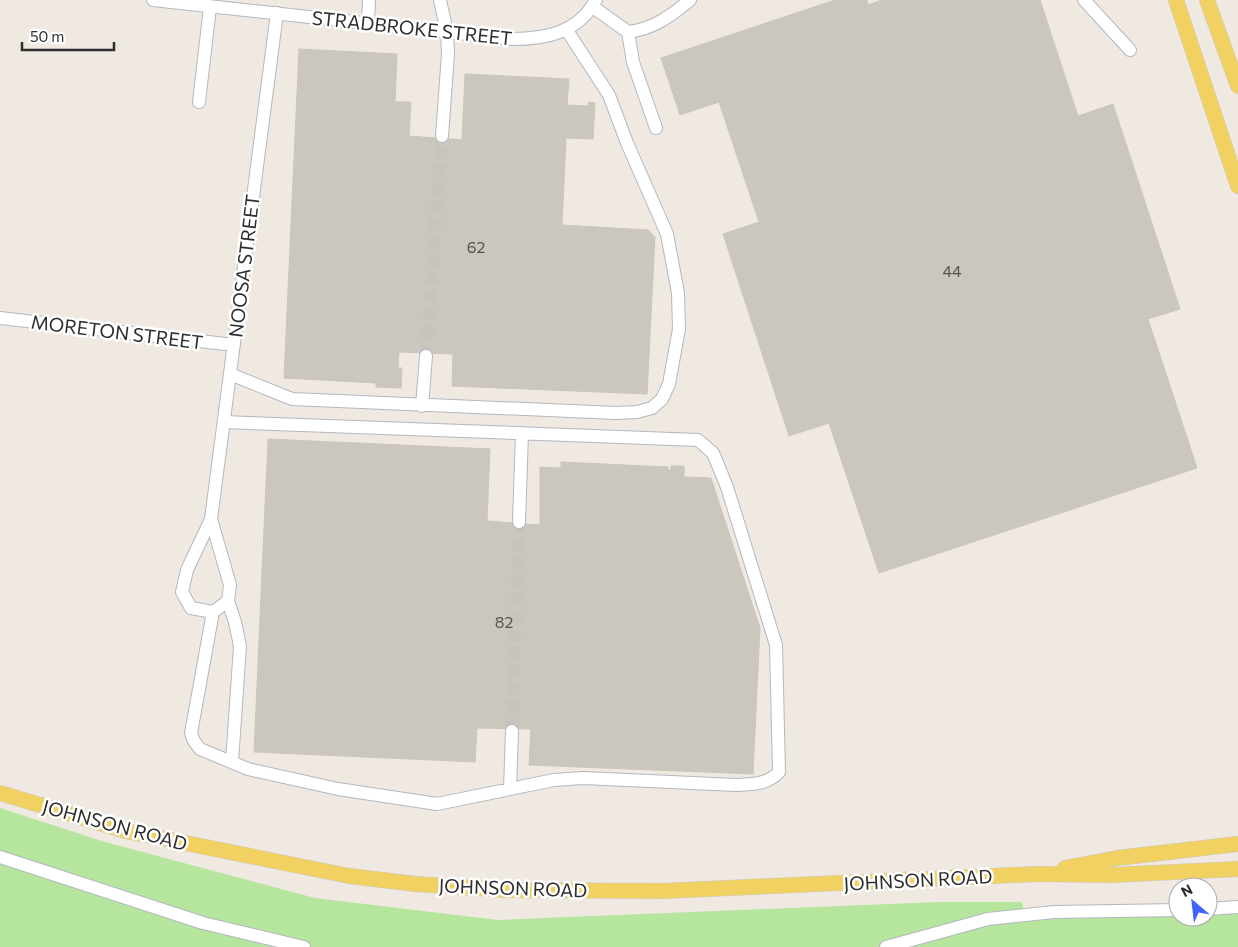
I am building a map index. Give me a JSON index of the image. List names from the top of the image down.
{
  "streets": {
    "main road": ["JOHNSON ROAD"],
    "street": ["STRADBROKE STREET", "NOOSA STREET", "MORETON STREET"]
  },
  "crossings": [
    ["STRADBROKE STREET", "NOOSA STREET"],
    ["NOOSA STREET", "MORETON STREET"]
  ],
  "house_numbers": ["62", "44", "82"],
  "scale_bar": "50 m",
  "north": "top left"
}
